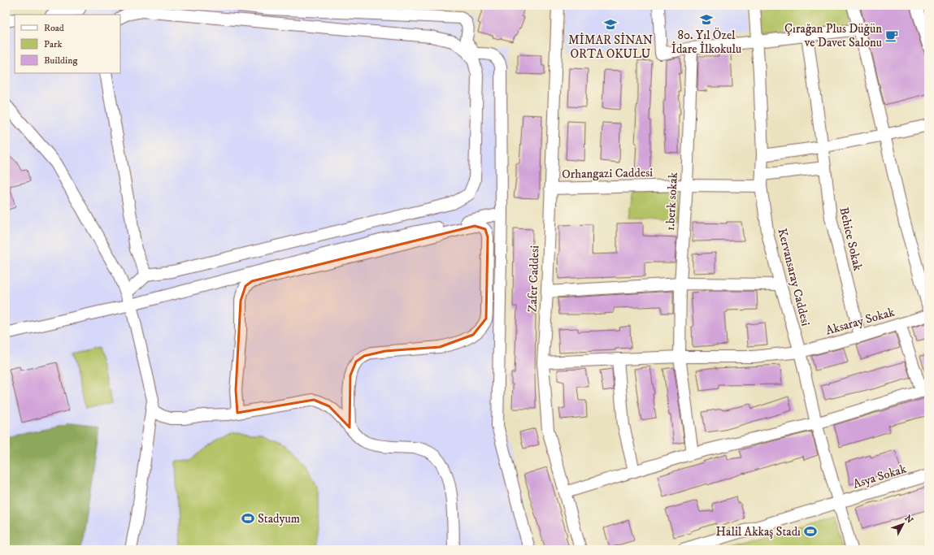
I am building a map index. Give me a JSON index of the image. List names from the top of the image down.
{
  "streets": {
    "street": [
      "Orhangazi Caddesi",
      "1.berk sokak",
      "Behice Sokak",
      "Kervansaray Caddesi",
      "Zafer Caddesi",
      "Aksaray Sokak",
      "Asya Sokak"
    ]
  },
  "crossings": [
    ["Orhangazi Caddesi", "1.berk sokak"],
    ["Orhangazi Caddesi", "Kervansaray Caddesi"],
    ["Orhangazi Caddesi", "Zafer Caddesi"],
    ["1.berk sokak", "Aksaray Sokak"],
    ["Behice Sokak", "Aksaray Sokak"],
    ["Kervansaray Caddesi", "Aksaray Sokak"],
    ["Kervansaray Caddesi", "Asya Sokak"],
    ["Zafer Caddesi", "Aksaray Sokak"]
  ],
  "places": {
    "school or university": ["80. Yıl Özel İdare İlkokulu", "MİMAR SİNAN ORTA OKULU"],
    "cafe": ["Çırağan Plus Düğün ve Davet Salonu"],
    "sports": ["Stadyum", "Halil Akkaş Stadı"]
  },
  "legend": ["Road", "Park", "Building"],
  "north": "top right"
}
